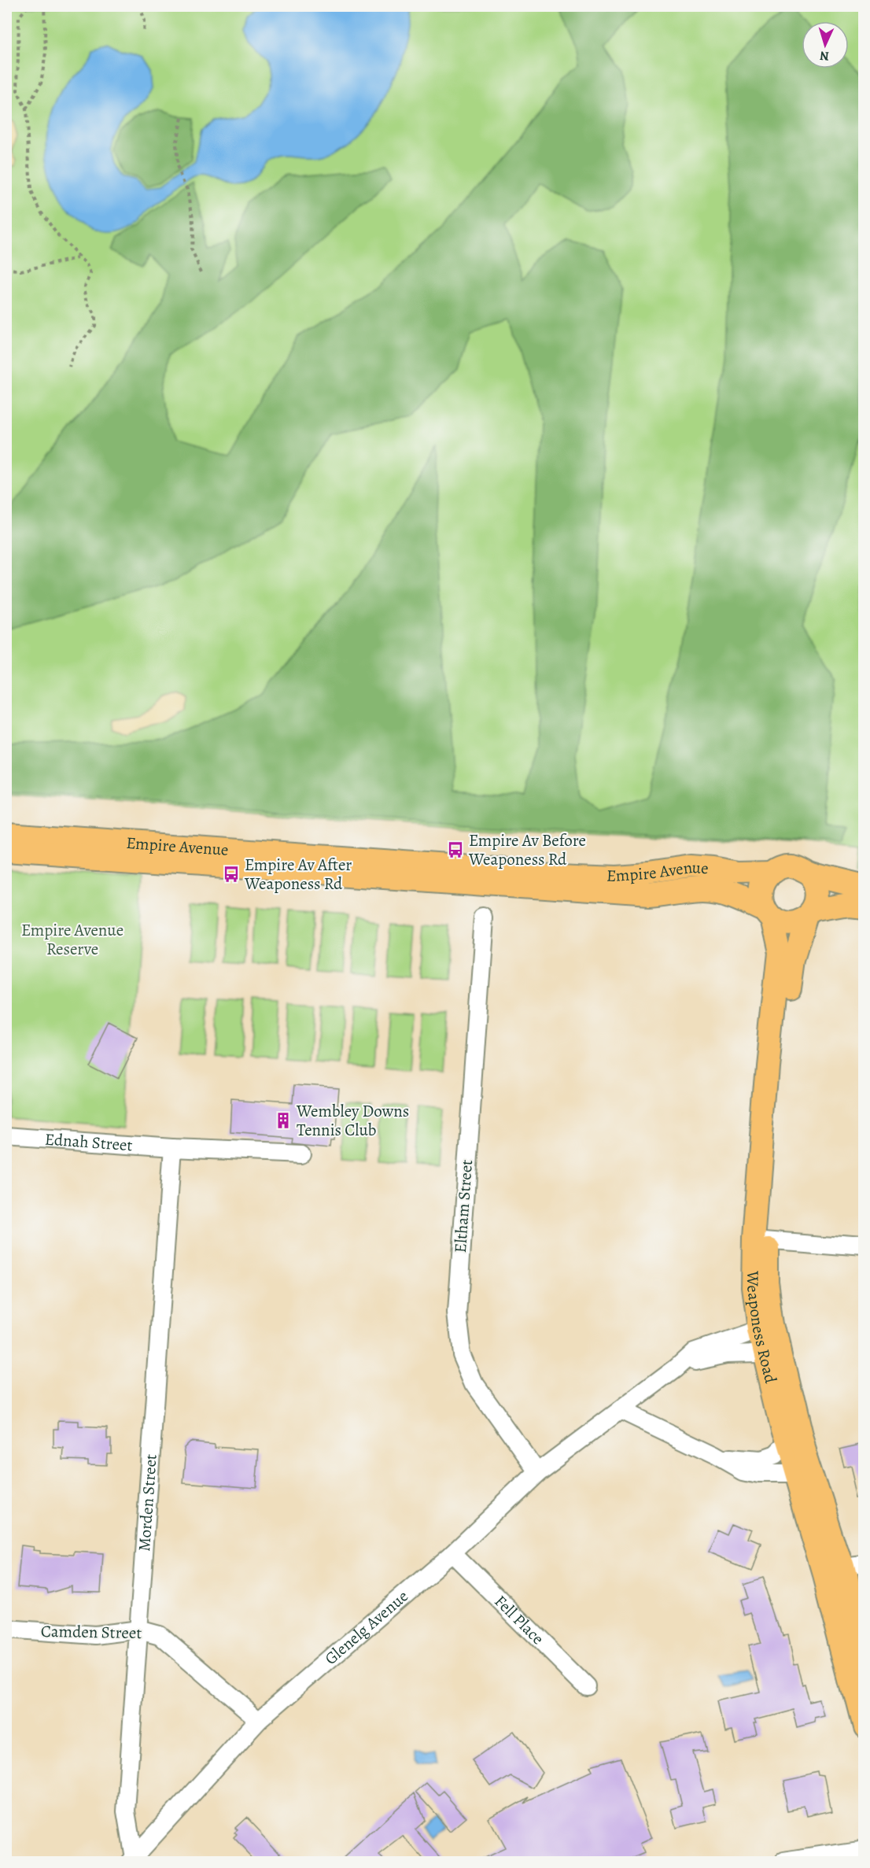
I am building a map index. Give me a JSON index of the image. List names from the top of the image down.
{
  "streets": {
    "main road": ["Empire Avenue", "Weaponess Road"],
    "street": [
      "Ednah Street",
      "Eltham Street",
      "Morden Street",
      "Fell Place",
      "Glenelg Avenue",
      "Camden Street"
    ]
  },
  "crossings": [
    ["Empire Avenue", "Weaponess Road"],
    ["Ednah Street", "Morden Street"],
    ["Eltham Street", "Glenelg Avenue"],
    ["Weaponess Road", "Glenelg Avenue"],
    ["Morden Street", "Glenelg Avenue"],
    ["Morden Street", "Camden Street"],
    ["Fell Place", "Glenelg Avenue"],
    ["Glenelg Avenue", "Camden Street"]
  ],
  "parks": ["Empire Avenue Reserve"],
  "places": {
    "bus stop": ["Empire Av Before Weaponess Rd", "Empire Av After Weaponess Rd"],
    "building": ["Wembley Downs Tennis Club"]
  },
  "north": "bottom"
}
